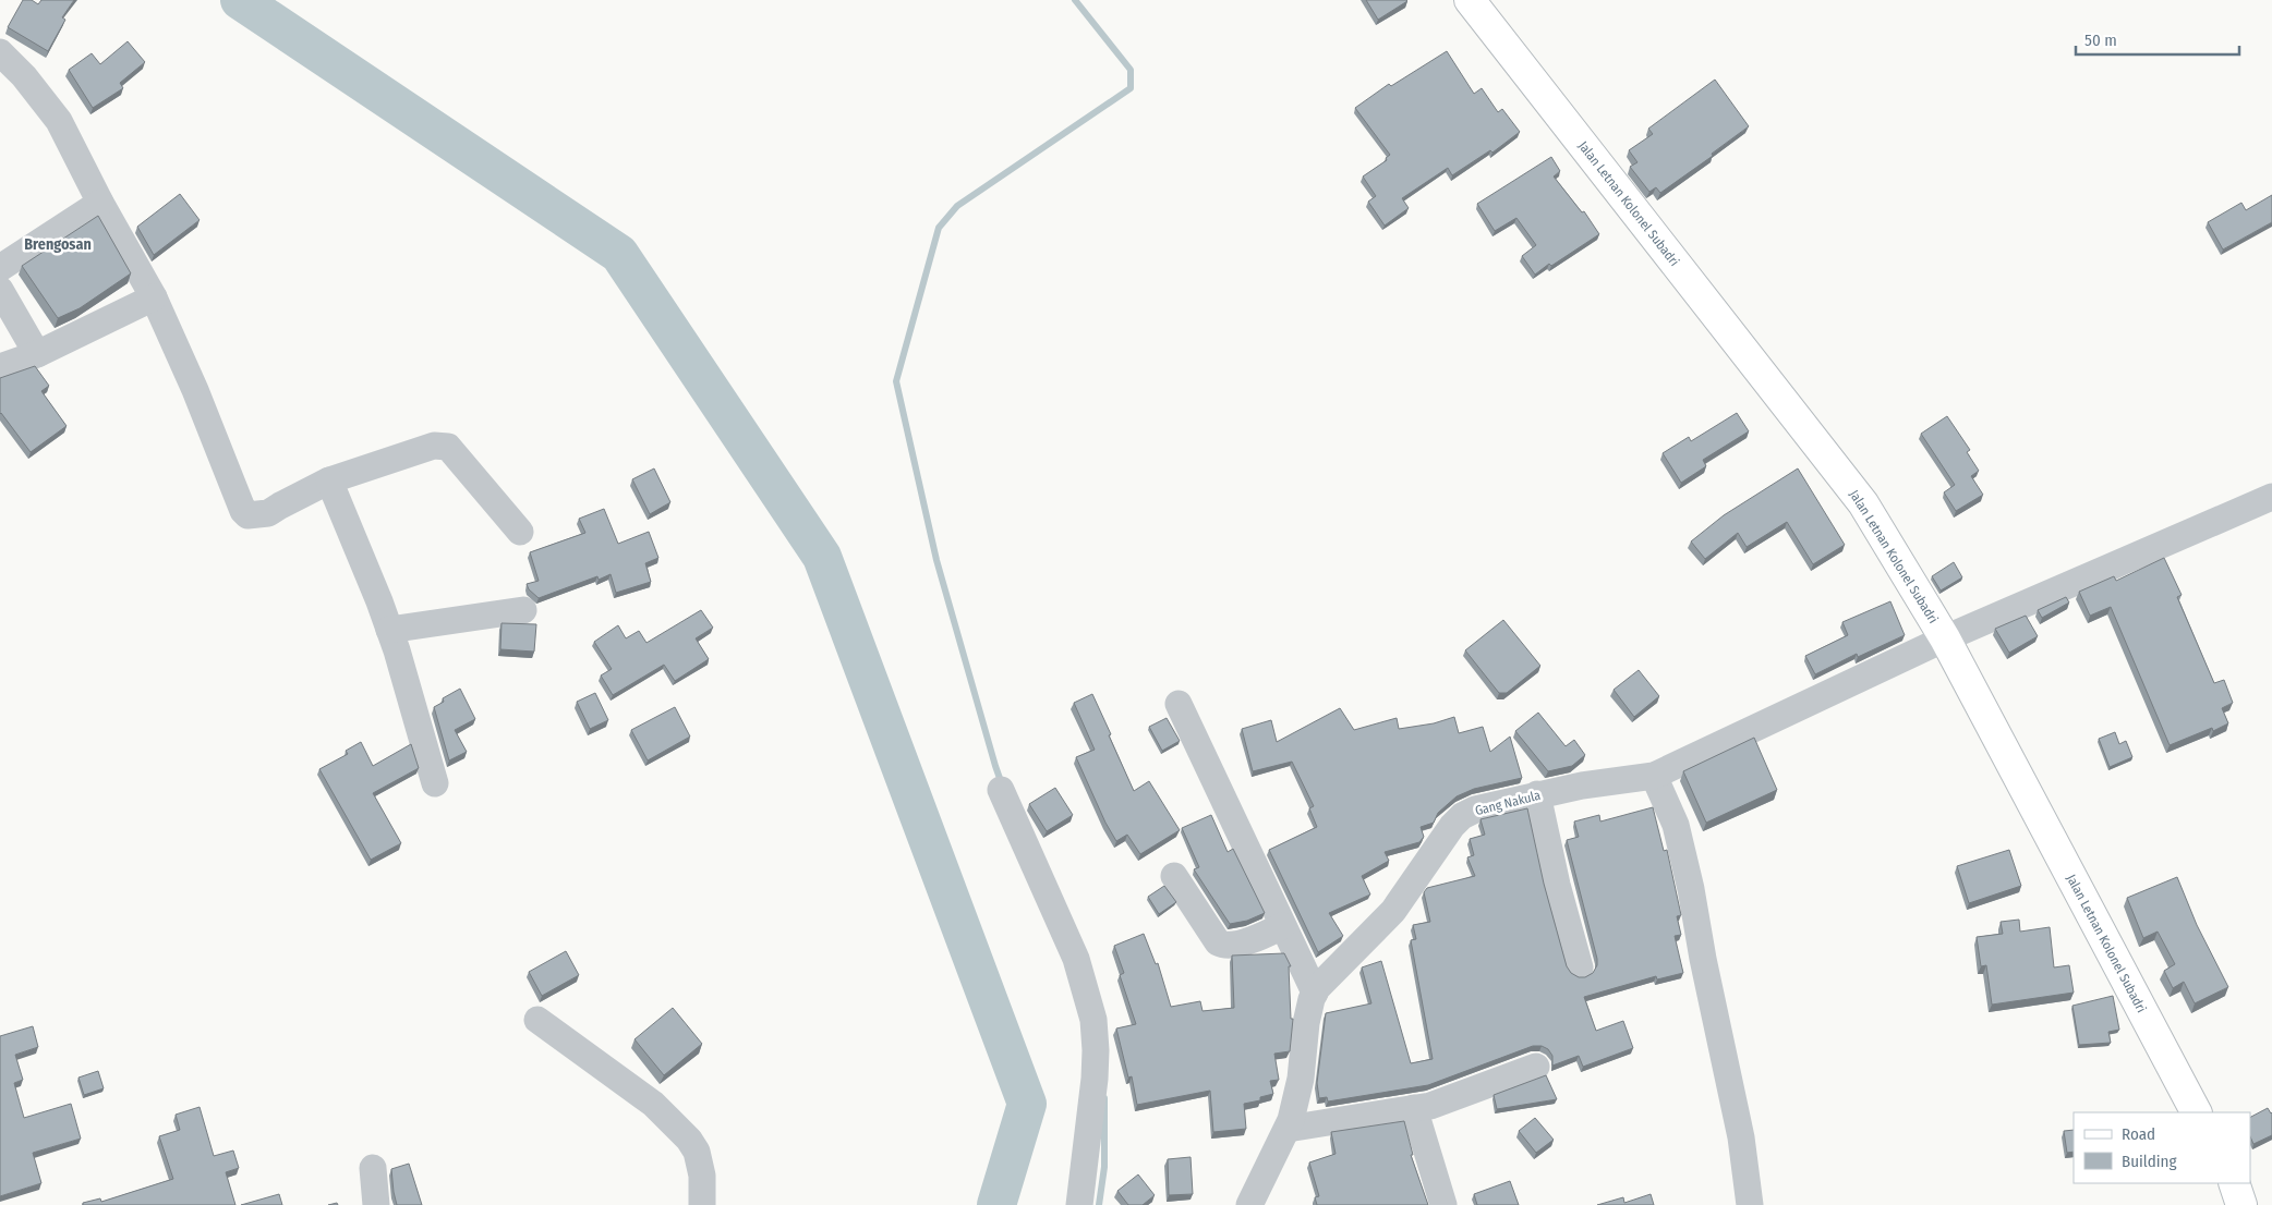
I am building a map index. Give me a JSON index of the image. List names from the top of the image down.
{
  "streets": {
    "main road": ["Jalan Letnan Kolonel Subadri"],
    "street": ["Gang Nakula"]
  },
  "crossings": [
    ["Jalan Letnan Kolonel Subadri", "Gang Nakula"]
  ],
  "districts": ["Brengosan"],
  "legend": ["Road", "Building"],
  "scale_bar": "50 m"
}
